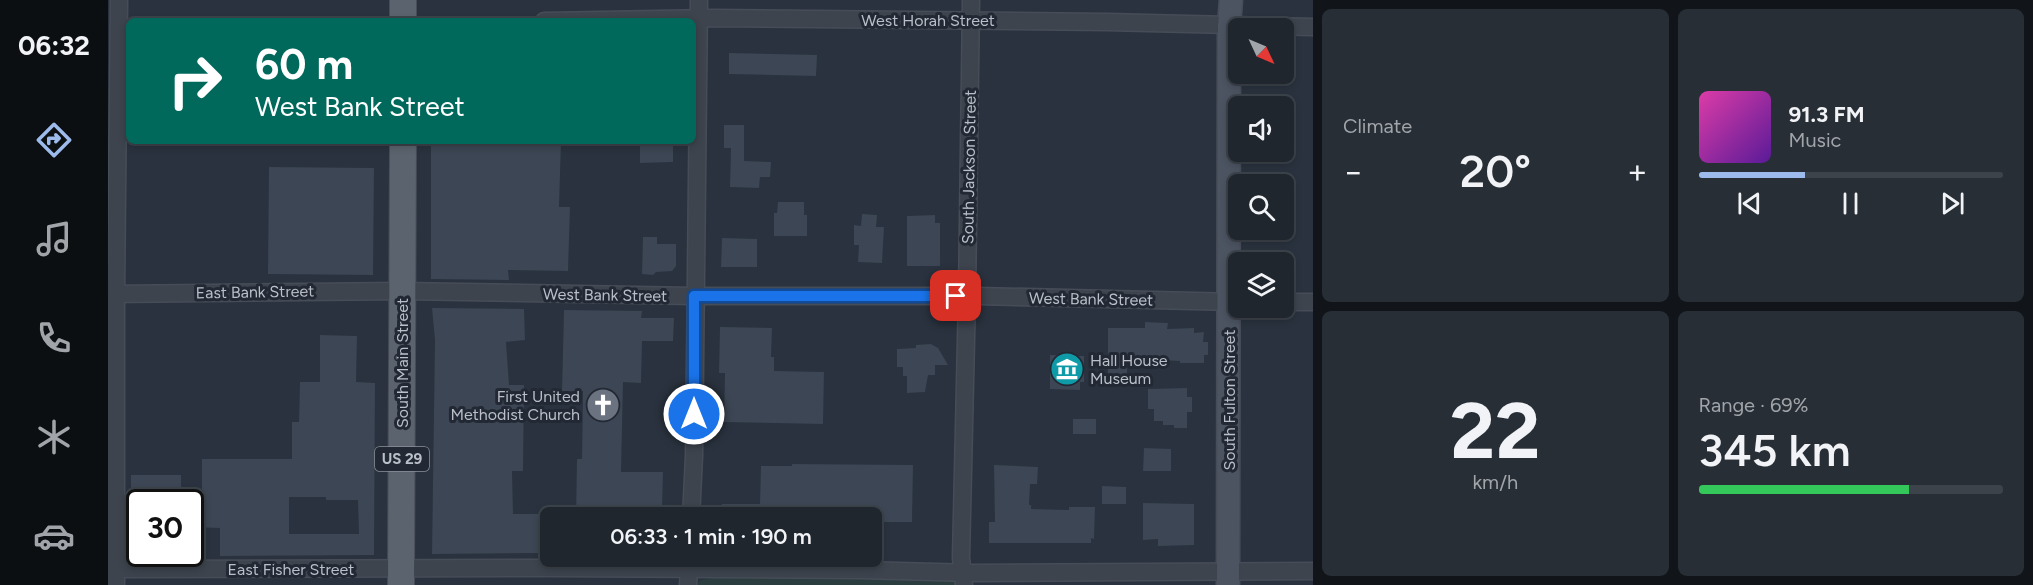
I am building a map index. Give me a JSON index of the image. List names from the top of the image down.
{
  "streets": {
    "main road": ["South Main Street", "US 29"],
    "street": [
      "West Horah Street",
      "South Jackson Street",
      "East Bank Street",
      "West Bank Street",
      "South Fulton Street",
      "East Fisher Street"
    ]
  },
  "crossings": [
    ["West Horah Street", "South Jackson Street"],
    ["South Jackson Street", "West Bank Street"],
    ["South Jackson Street", "East Fisher Street"],
    ["East Bank Street", "West Bank Street"],
    ["East Bank Street", "South Main Street"],
    ["West Bank Street", "South Main Street"],
    ["South Main Street", "East Fisher Street"],
    ["South Fulton Street", "East Fisher Street"]
  ],
  "places": {
    "museum": ["Hall House Museum"],
    "church": ["First United Methodist Church"]
  },
  "north": "bottom right",
  "page": {
    "tabs": "06:32",
    "tile": [
      "Climate",
      ["22", "km/h"],
      ["Range · 69%", "345 km"]
    ],
    "turn": ["60 m", "West Bank Street"],
    "song": ["91.3 FM", "Music"],
    "heat": ["−", "20°", "+"],
    "limit": "30",
    "trip": "06:33 · 1 min · 190 m"
  }
}
